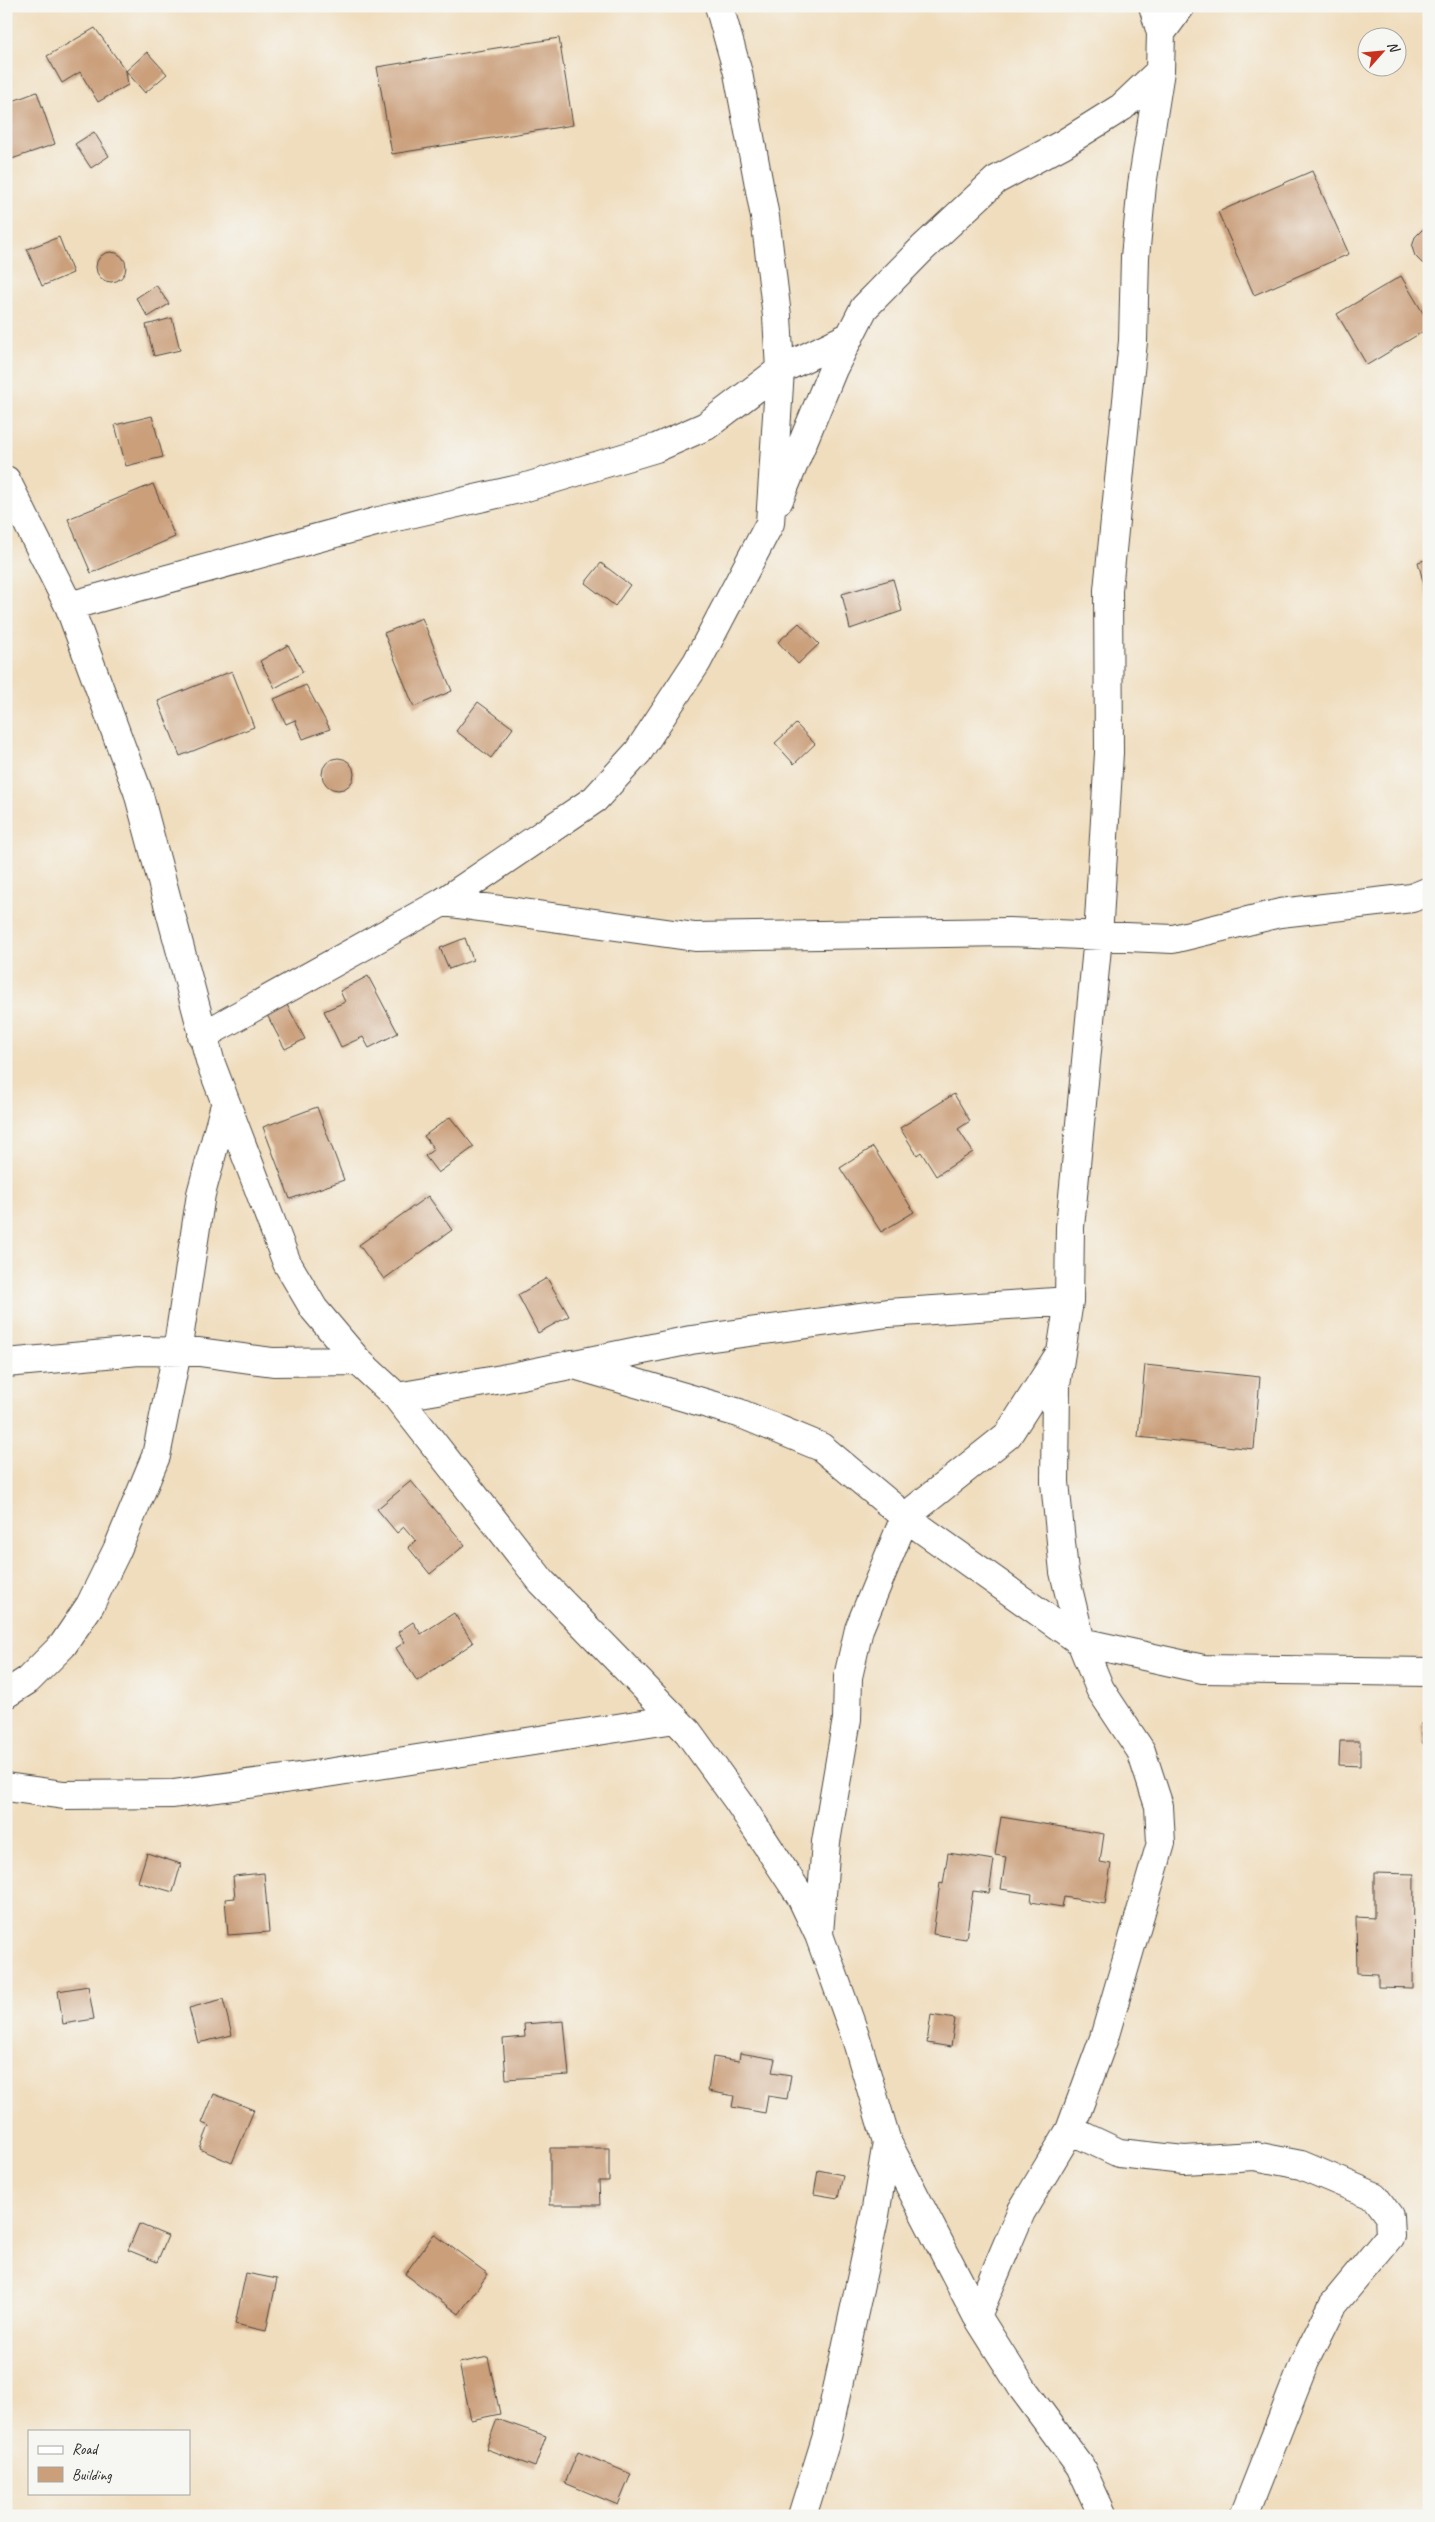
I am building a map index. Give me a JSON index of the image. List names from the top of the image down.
{
  "legend": ["Road", "Building"],
  "north": "top right"
}
